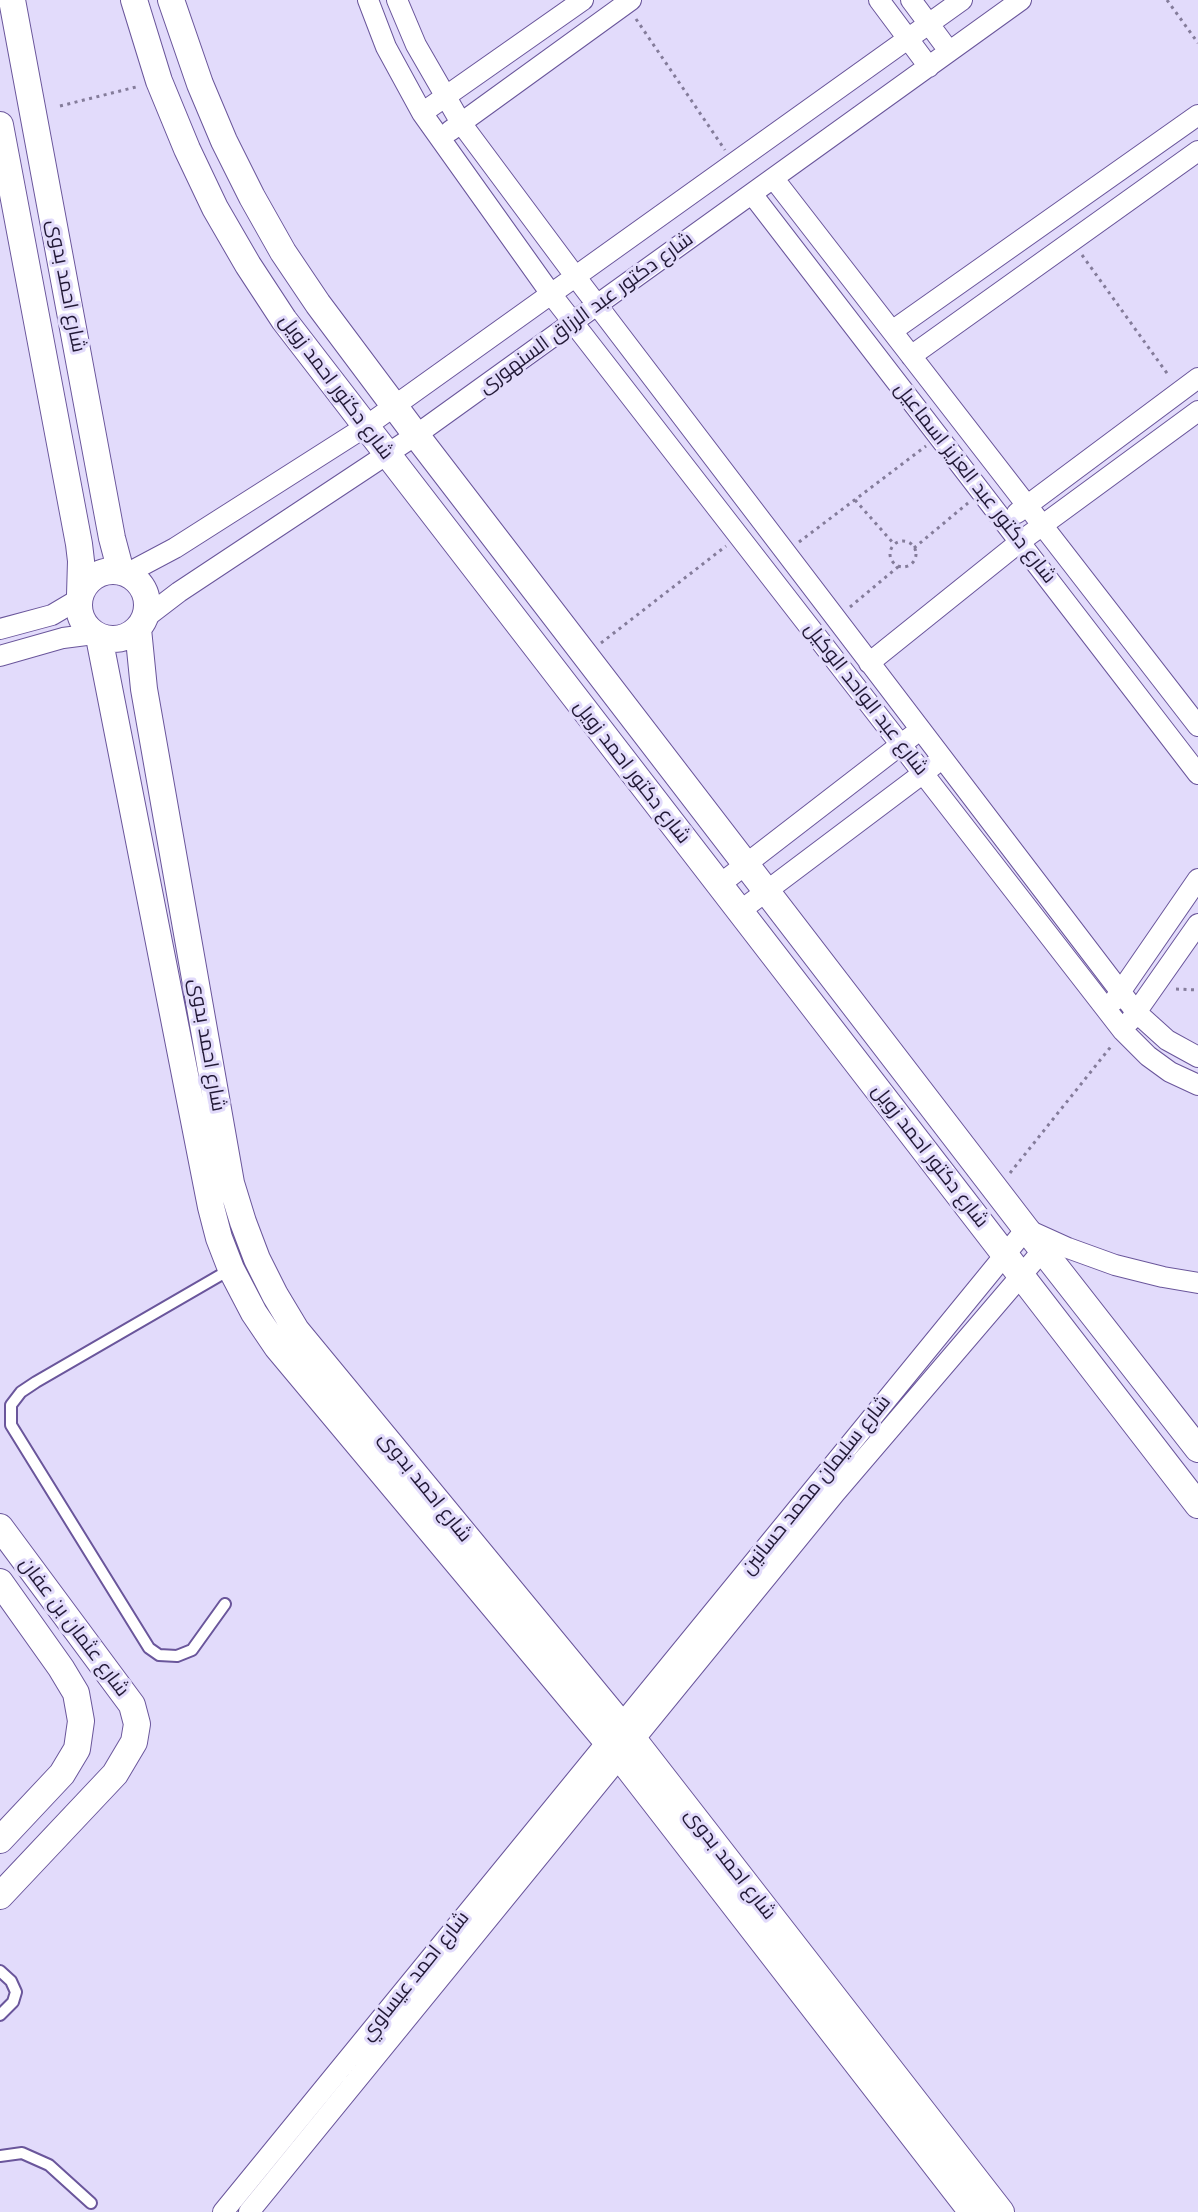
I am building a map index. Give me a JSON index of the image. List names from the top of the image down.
{
  "streets": {
    "street": [
      "شارع احمد بدوى",
      "شارع دكتور عبد الرزاق السنهورى",
      "شارع دكتور احمد زويل",
      "شارع دكتور عبد العزيز اسماعيل",
      "شارع عبد الواحد الوكيل",
      "شارع سليمان محمد حسانين",
      "شارع عثمان بن عفان",
      "شارع احمد عيساوي"
    ]
  },
  "crossings": [
    ["شارع احمد بدوى", "شارع دكتور عبد الرزاق السنهورى"],
    ["شارع احمد بدوى", "شارع سليمان محمد حسانين"],
    ["شارع احمد بدوى", "شارع احمد عيساوي"],
    ["شارع دكتور عبد الرزاق السنهورى", "شارع دكتور احمد زويل"],
    ["شارع دكتور عبد الرزاق السنهورى", "شارع دكتور عبد العزيز اسماعيل"],
    ["شارع دكتور عبد الرزاق السنهورى", "شارع عبد الواحد الوكيل"],
    ["شارع دكتور احمد زويل", "شارع سليمان محمد حسانين"],
    ["شارع سليمان محمد حسانين", "شارع احمد عيساوي"]
  ]
}
